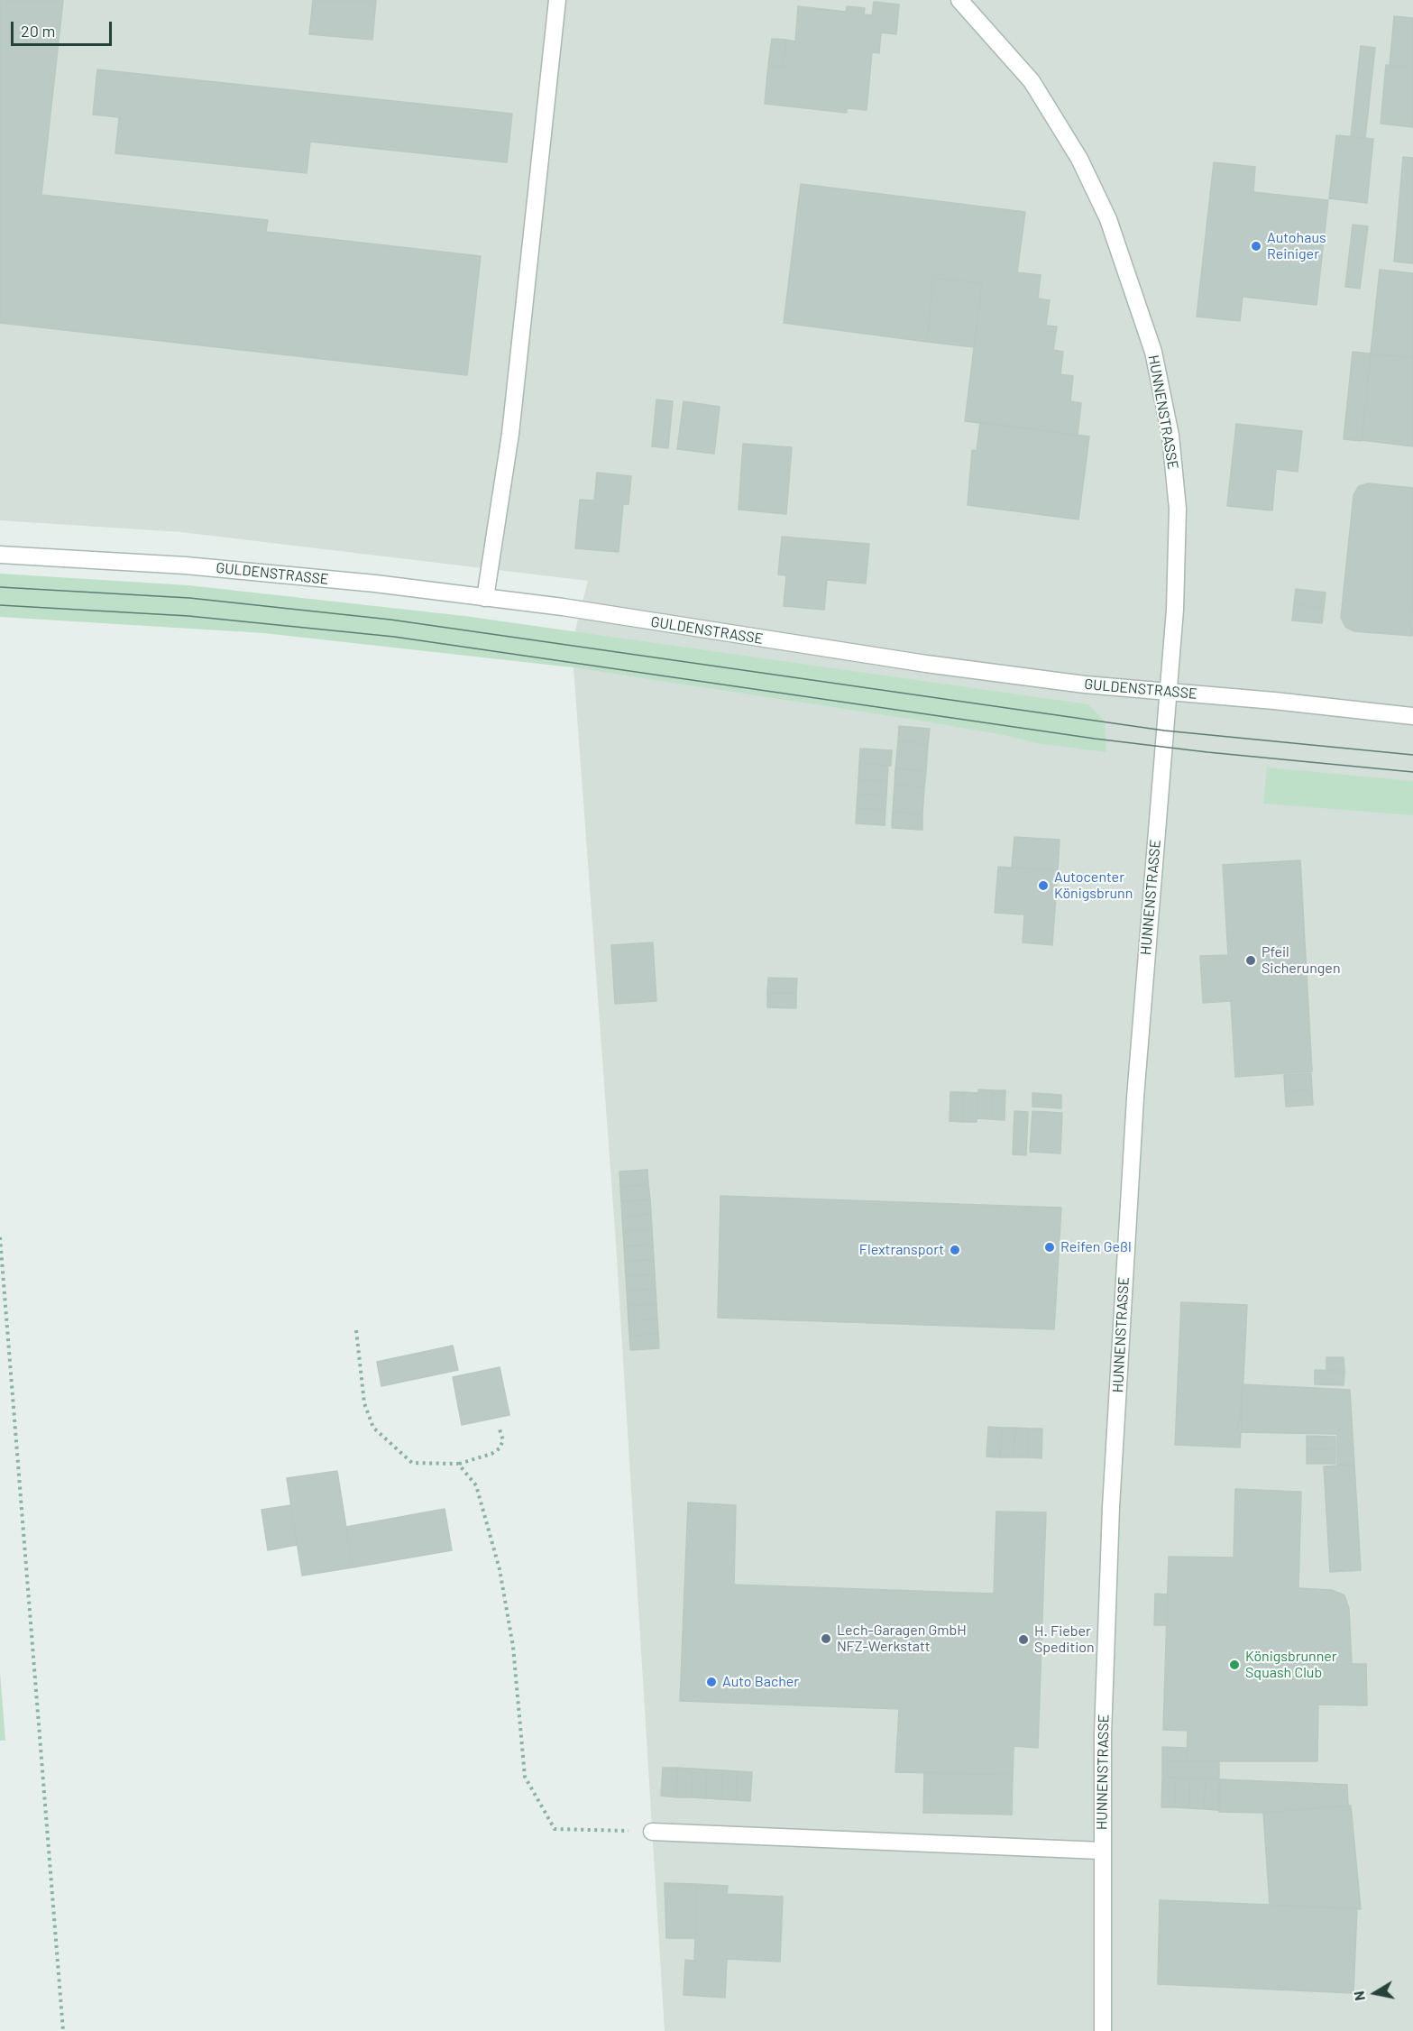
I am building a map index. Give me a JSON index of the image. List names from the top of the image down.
{
  "streets": {
    "street": ["HUNNENSTRASSE", "GULDENSTRASSE"]
  },
  "crossings": [
    ["HUNNENSTRASSE", "GULDENSTRASSE"]
  ],
  "places": [
    "Autohaus Reiniger",
    "Autocenter Königsbrunn",
    "Pfeil Sicherungen",
    "Reifen Geßl",
    "Flextransport",
    "Lech-Garagen GmbH NFZ-Werkstatt",
    "H. Fieber Spedition",
    "Königsbrunner Squash Club",
    "Auto Bacher"
  ],
  "scale_bar": "20 m",
  "north": "left"
}
